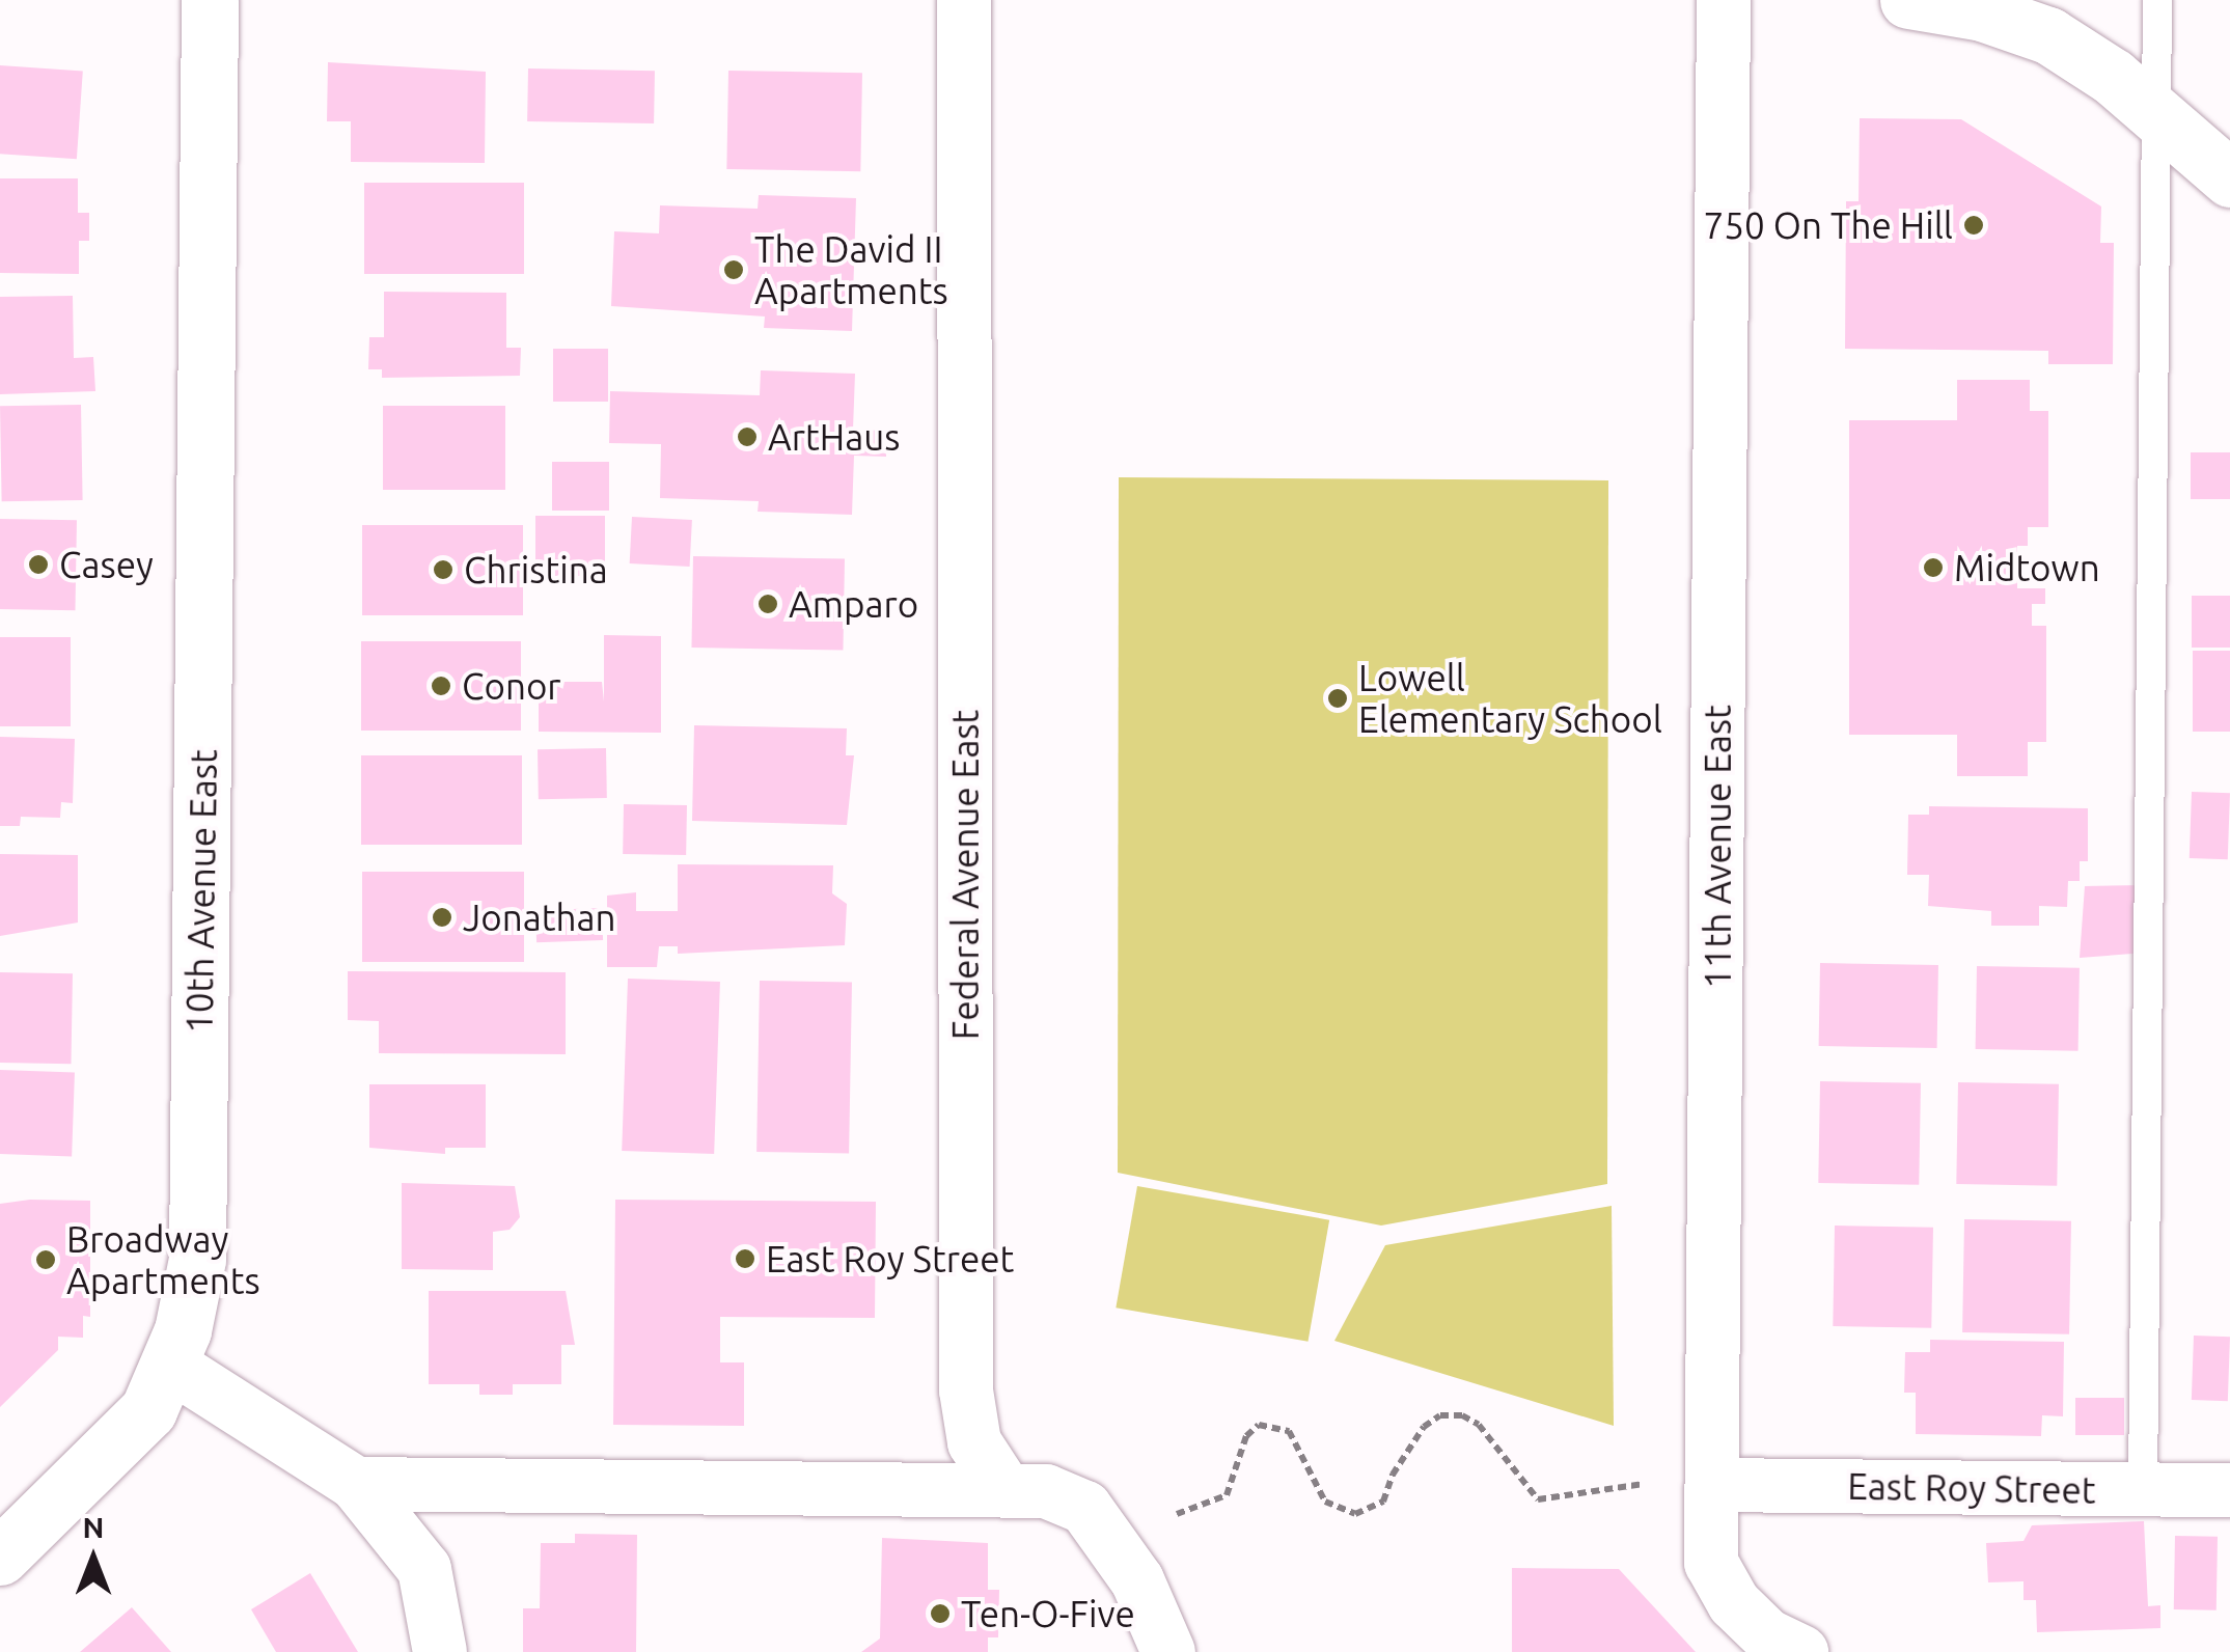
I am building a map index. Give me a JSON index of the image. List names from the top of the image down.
{
  "streets": {
    "main road": ["10th Avenue East"],
    "street": ["11th Avenue East", "Federal Avenue East", "East Roy Street"]
  },
  "crossings": [
    ["11th Avenue East", "East Roy Street"]
  ],
  "places": [
    "750 On The Hill",
    "The David II Apartments",
    "ArtHaus",
    "Casey",
    "Midtown",
    "Christina",
    "Amparo",
    "Conor",
    "Lowell Elementary School",
    "Jonathan",
    "East Roy Street",
    "Broadway Apartments",
    "Ten-O-Five"
  ],
  "north": "top"
}
